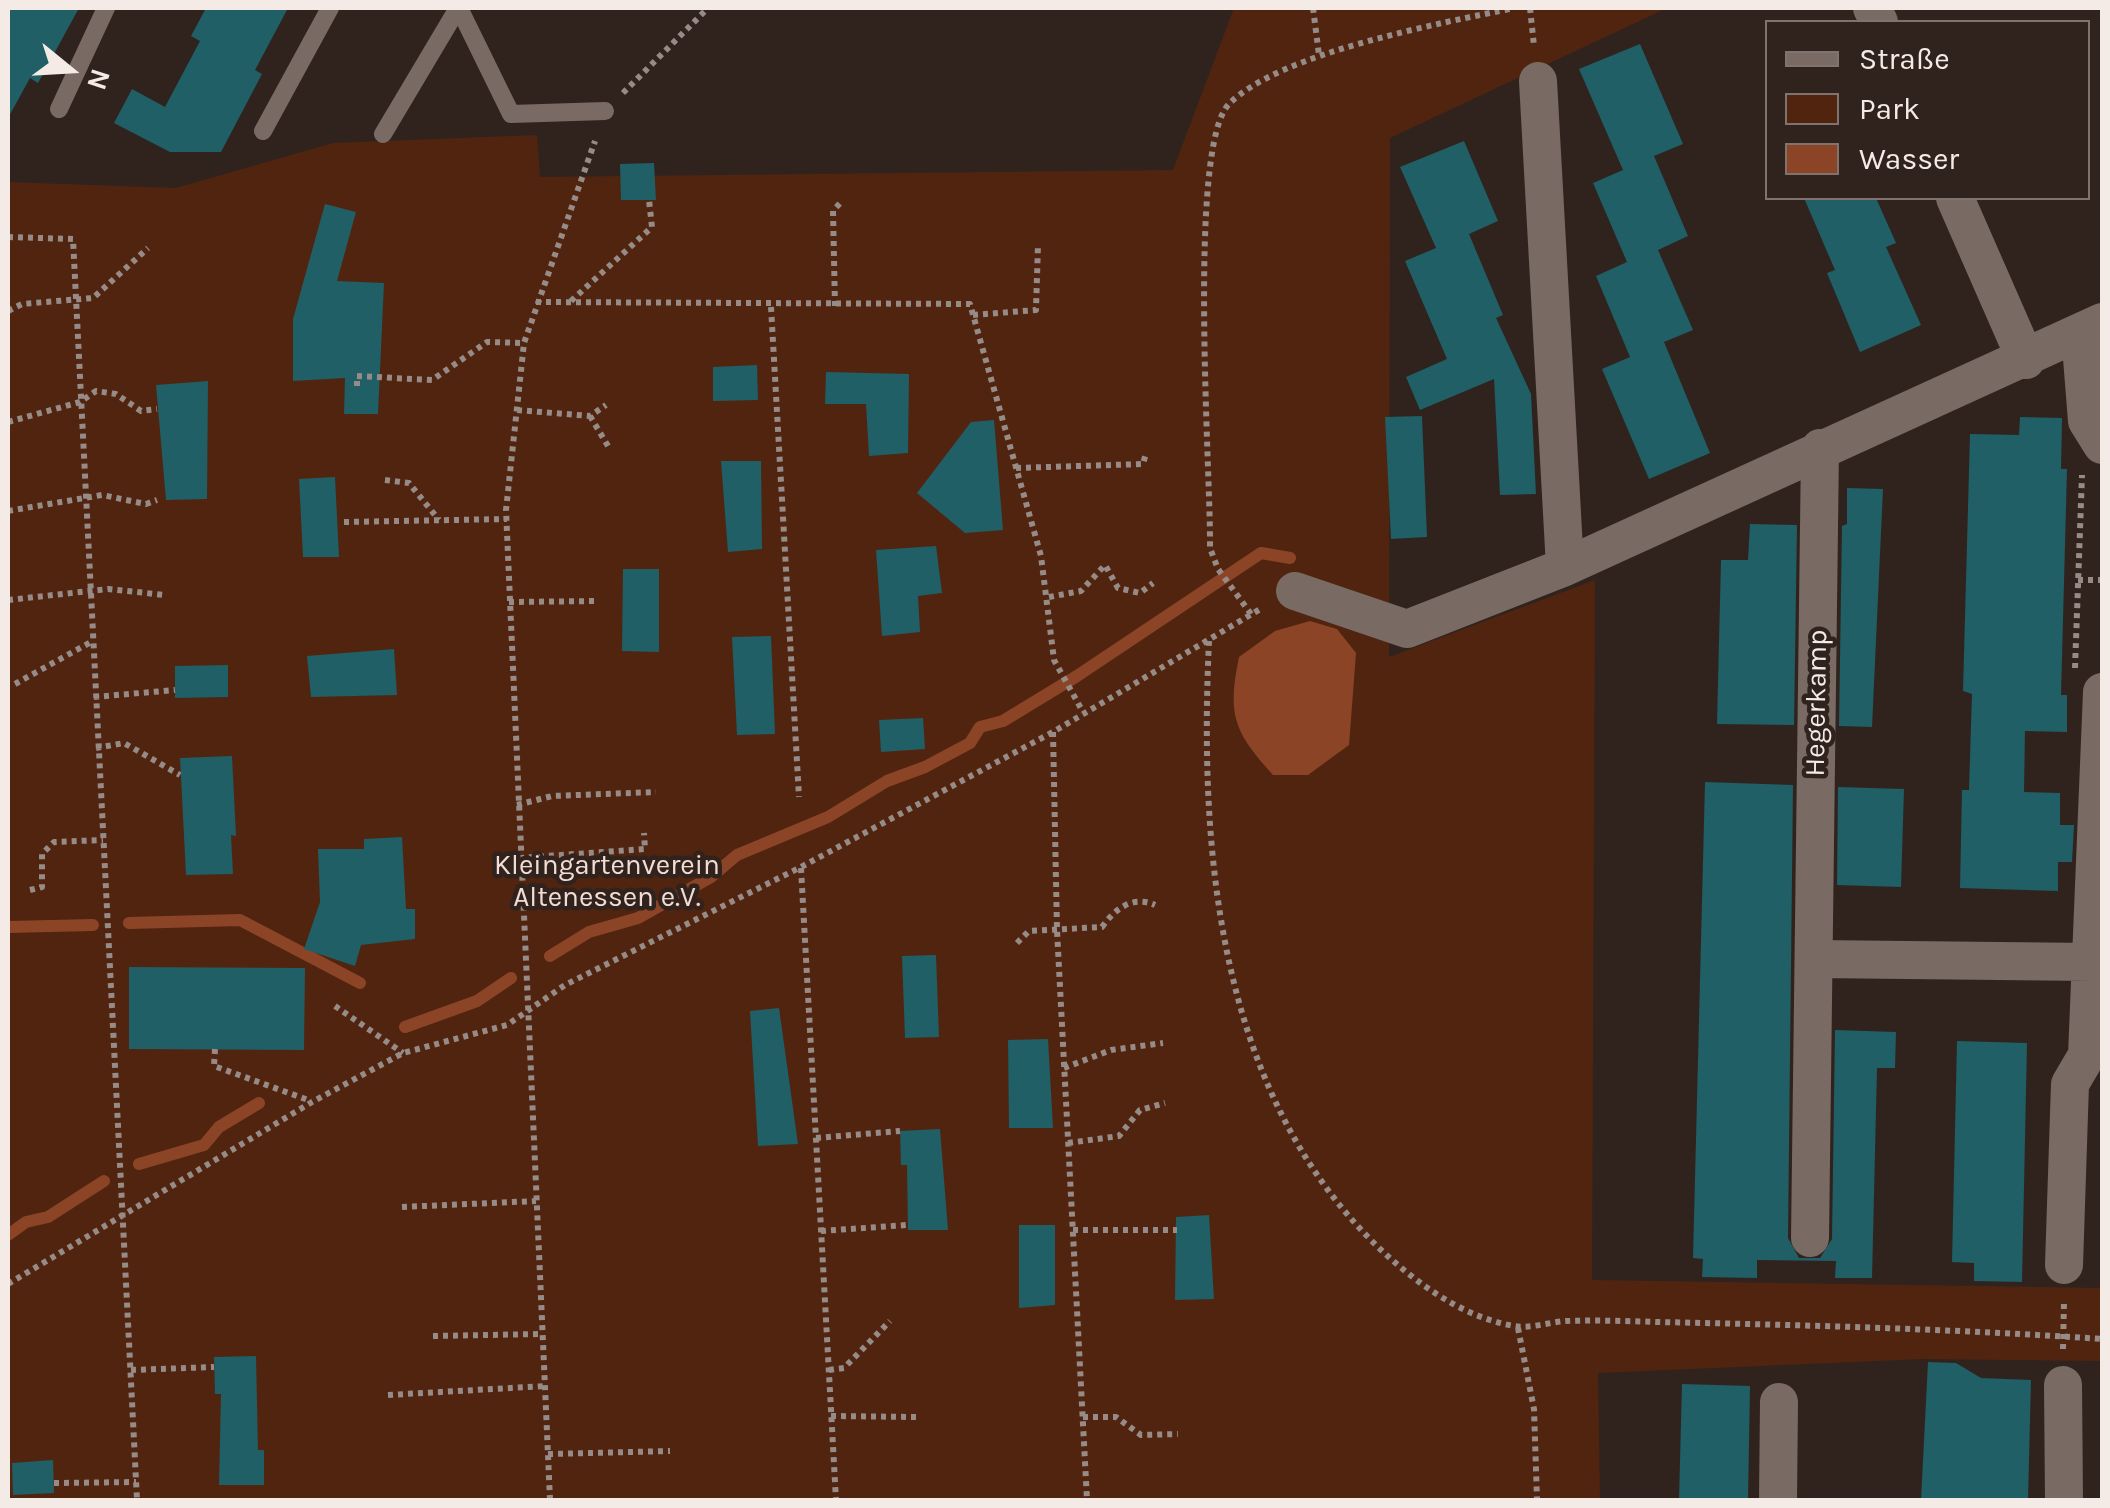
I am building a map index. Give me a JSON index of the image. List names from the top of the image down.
{
  "streets": {
    "street": ["Hegerkamp"]
  },
  "parks": ["Kleingartenverein Altenessen e.V."],
  "legend": ["Straße", "Park", "Wasser"],
  "north": "right"
}
